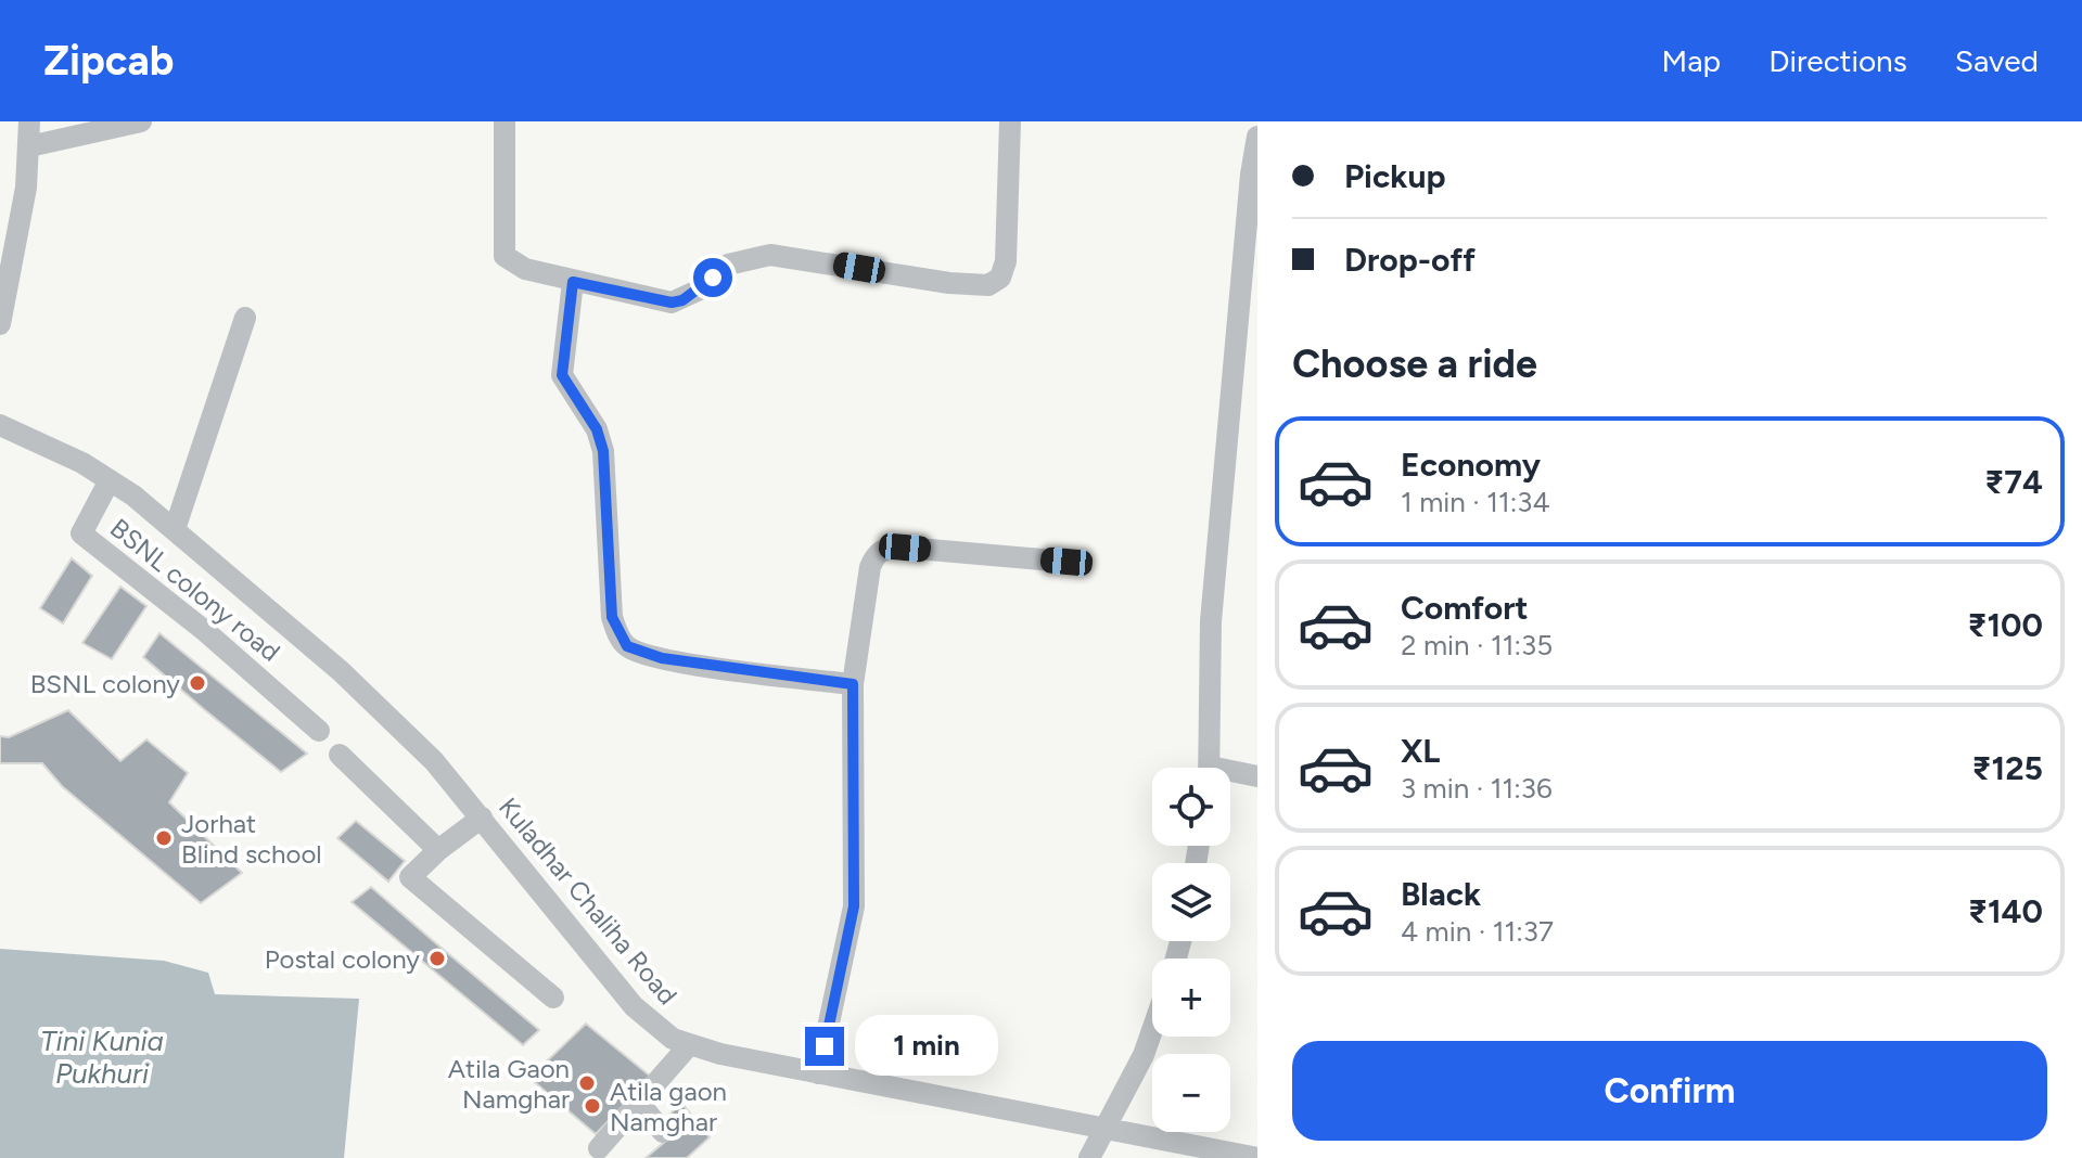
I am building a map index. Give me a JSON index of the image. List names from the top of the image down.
{
  "streets": {
    "street": ["BSNL colony road", "Kuladhar Chaliha Road"]
  },
  "crossings": [
    ["BSNL colony road", "Kuladhar Chaliha Road"]
  ],
  "water": ["Tini Kunia Pukhuri"],
  "places": [
    "BSNL colony",
    "Jorhat Blind school",
    "Postal colony",
    "Atila Gaon Namghar",
    "Atila gaon Namghar"
  ],
  "page": {
    "header": "Zipcab",
    "nav": ["Map", "Directions", "Saved"],
    "banner": ["Pickup", "Drop-off"],
    "heading": "Choose a ride",
    "list": [
      {
        "name": "Economy",
        "note": "1 min · 11:34",
        "value": "₹74"
      },
      {
        "name": "Comfort",
        "note": "2 min · 11:35",
        "value": "₹100"
      },
      {
        "name": "XL",
        "note": "3 min · 11:36",
        "value": "₹125"
      },
      {
        "name": "Black",
        "note": "4 min · 11:37",
        "value": "₹140"
      }
    ],
    "map_buttons": ["+", "−"],
    "bubble": "1 min",
    "buttons": "Confirm"
  }
}
